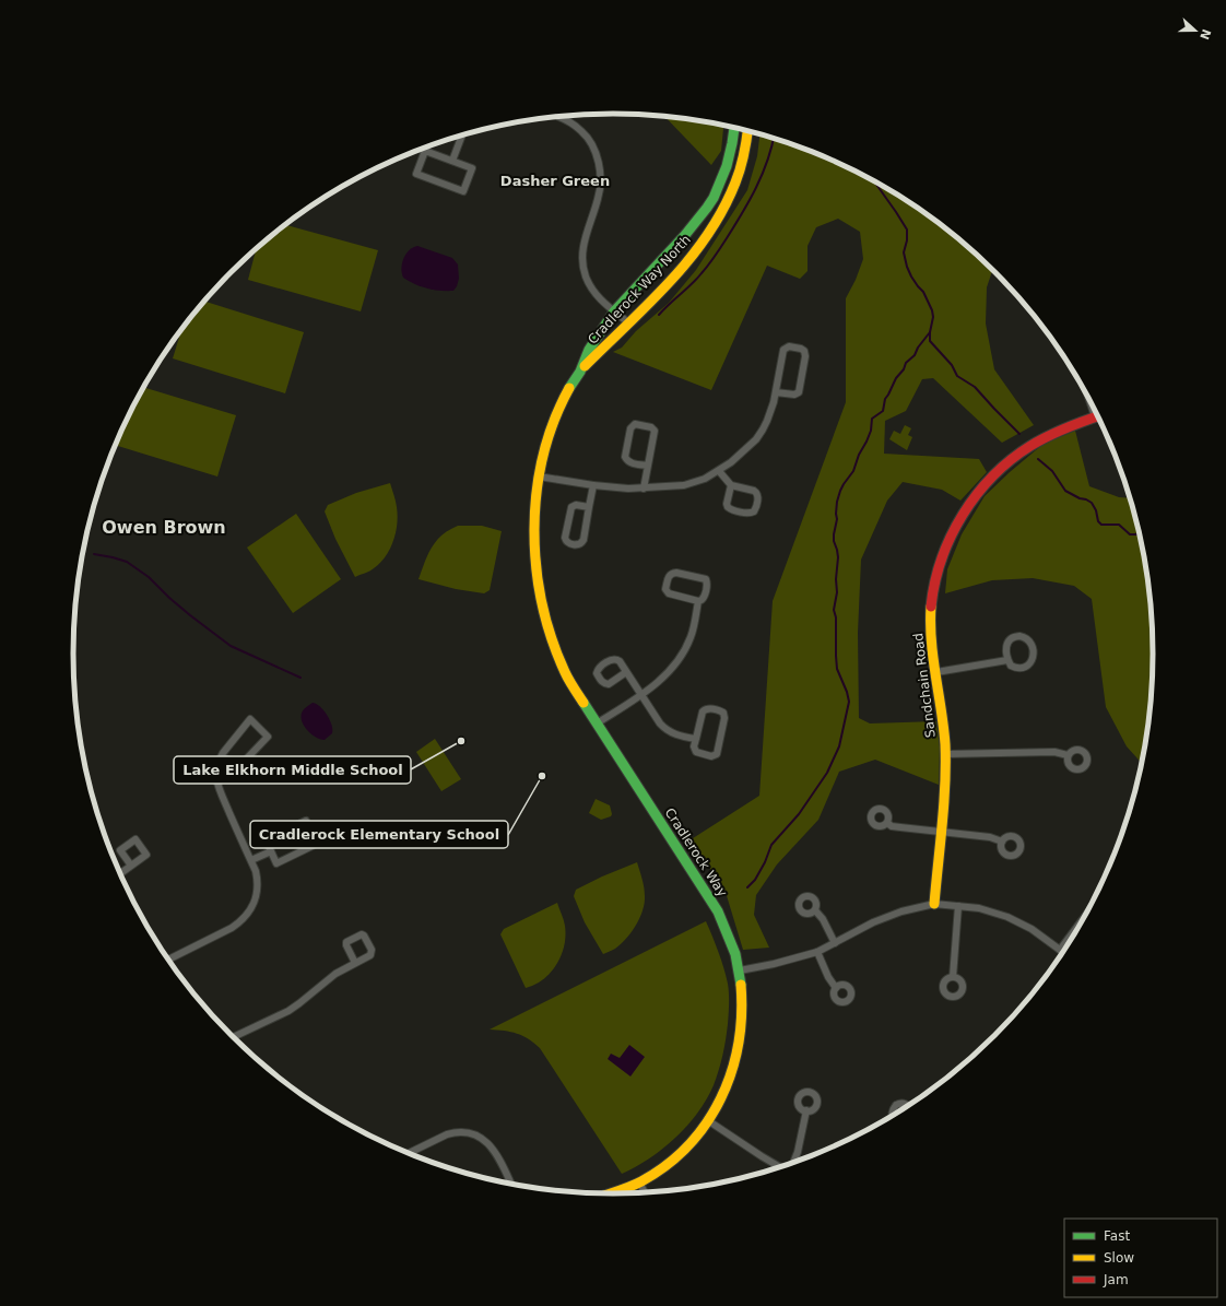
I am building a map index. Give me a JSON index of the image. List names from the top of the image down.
{
  "streets": {
    "street": ["Cradlerock Way North", "Sandchain Road", "Cradlerock Way"]
  },
  "crossings": [
    ["Cradlerock Way North", "Cradlerock Way"]
  ],
  "districts": ["Dasher Green", "Owen Brown"],
  "places": ["Lake Elkhorn Middle School", "Cradlerock Elementary School"],
  "legend": ["Fast", "Slow", "Jam"],
  "north": "right"
}
